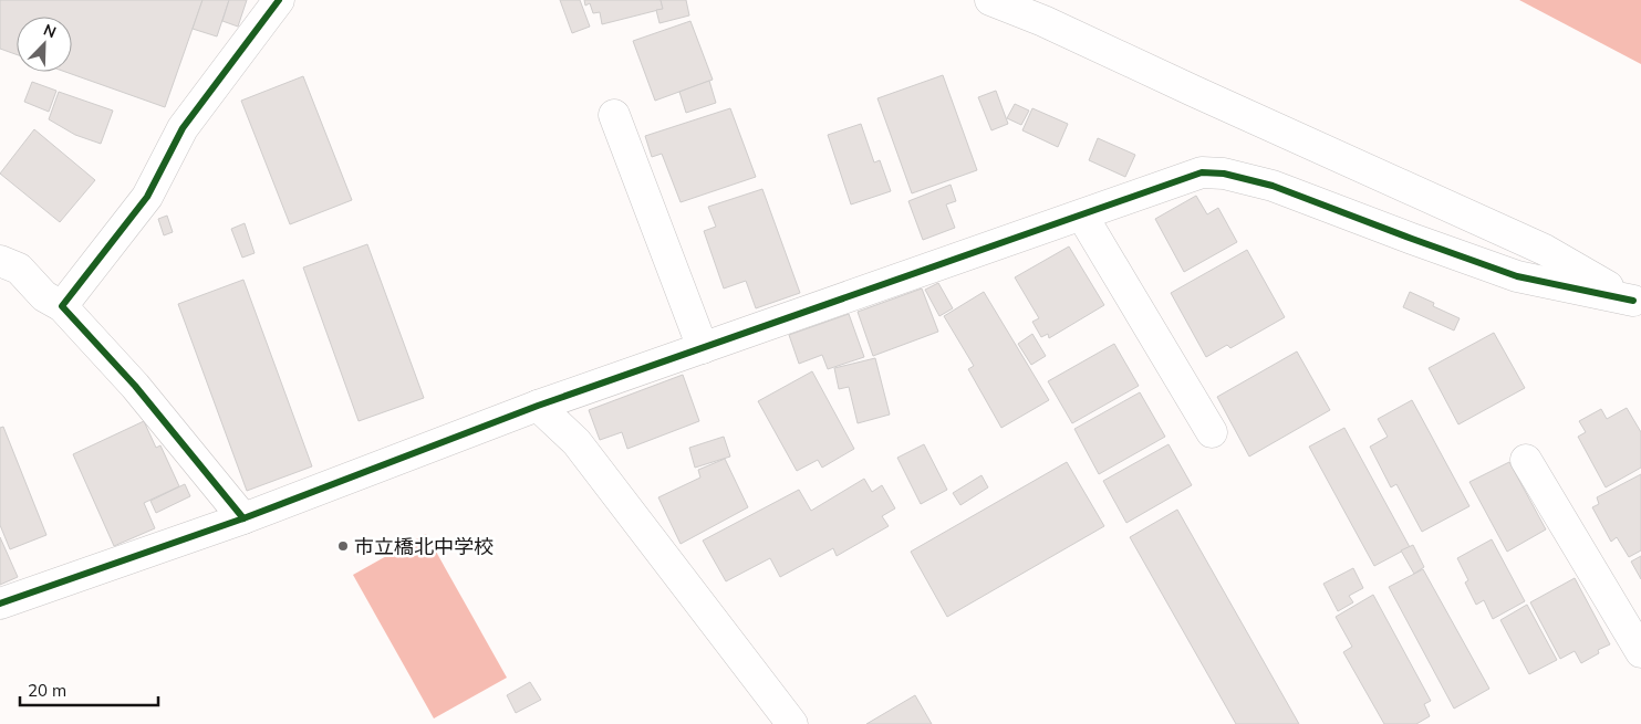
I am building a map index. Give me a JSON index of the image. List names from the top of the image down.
{
  "places": ["市立橋北中学校"],
  "scale_bar": "20 m",
  "north": "top right"
}
